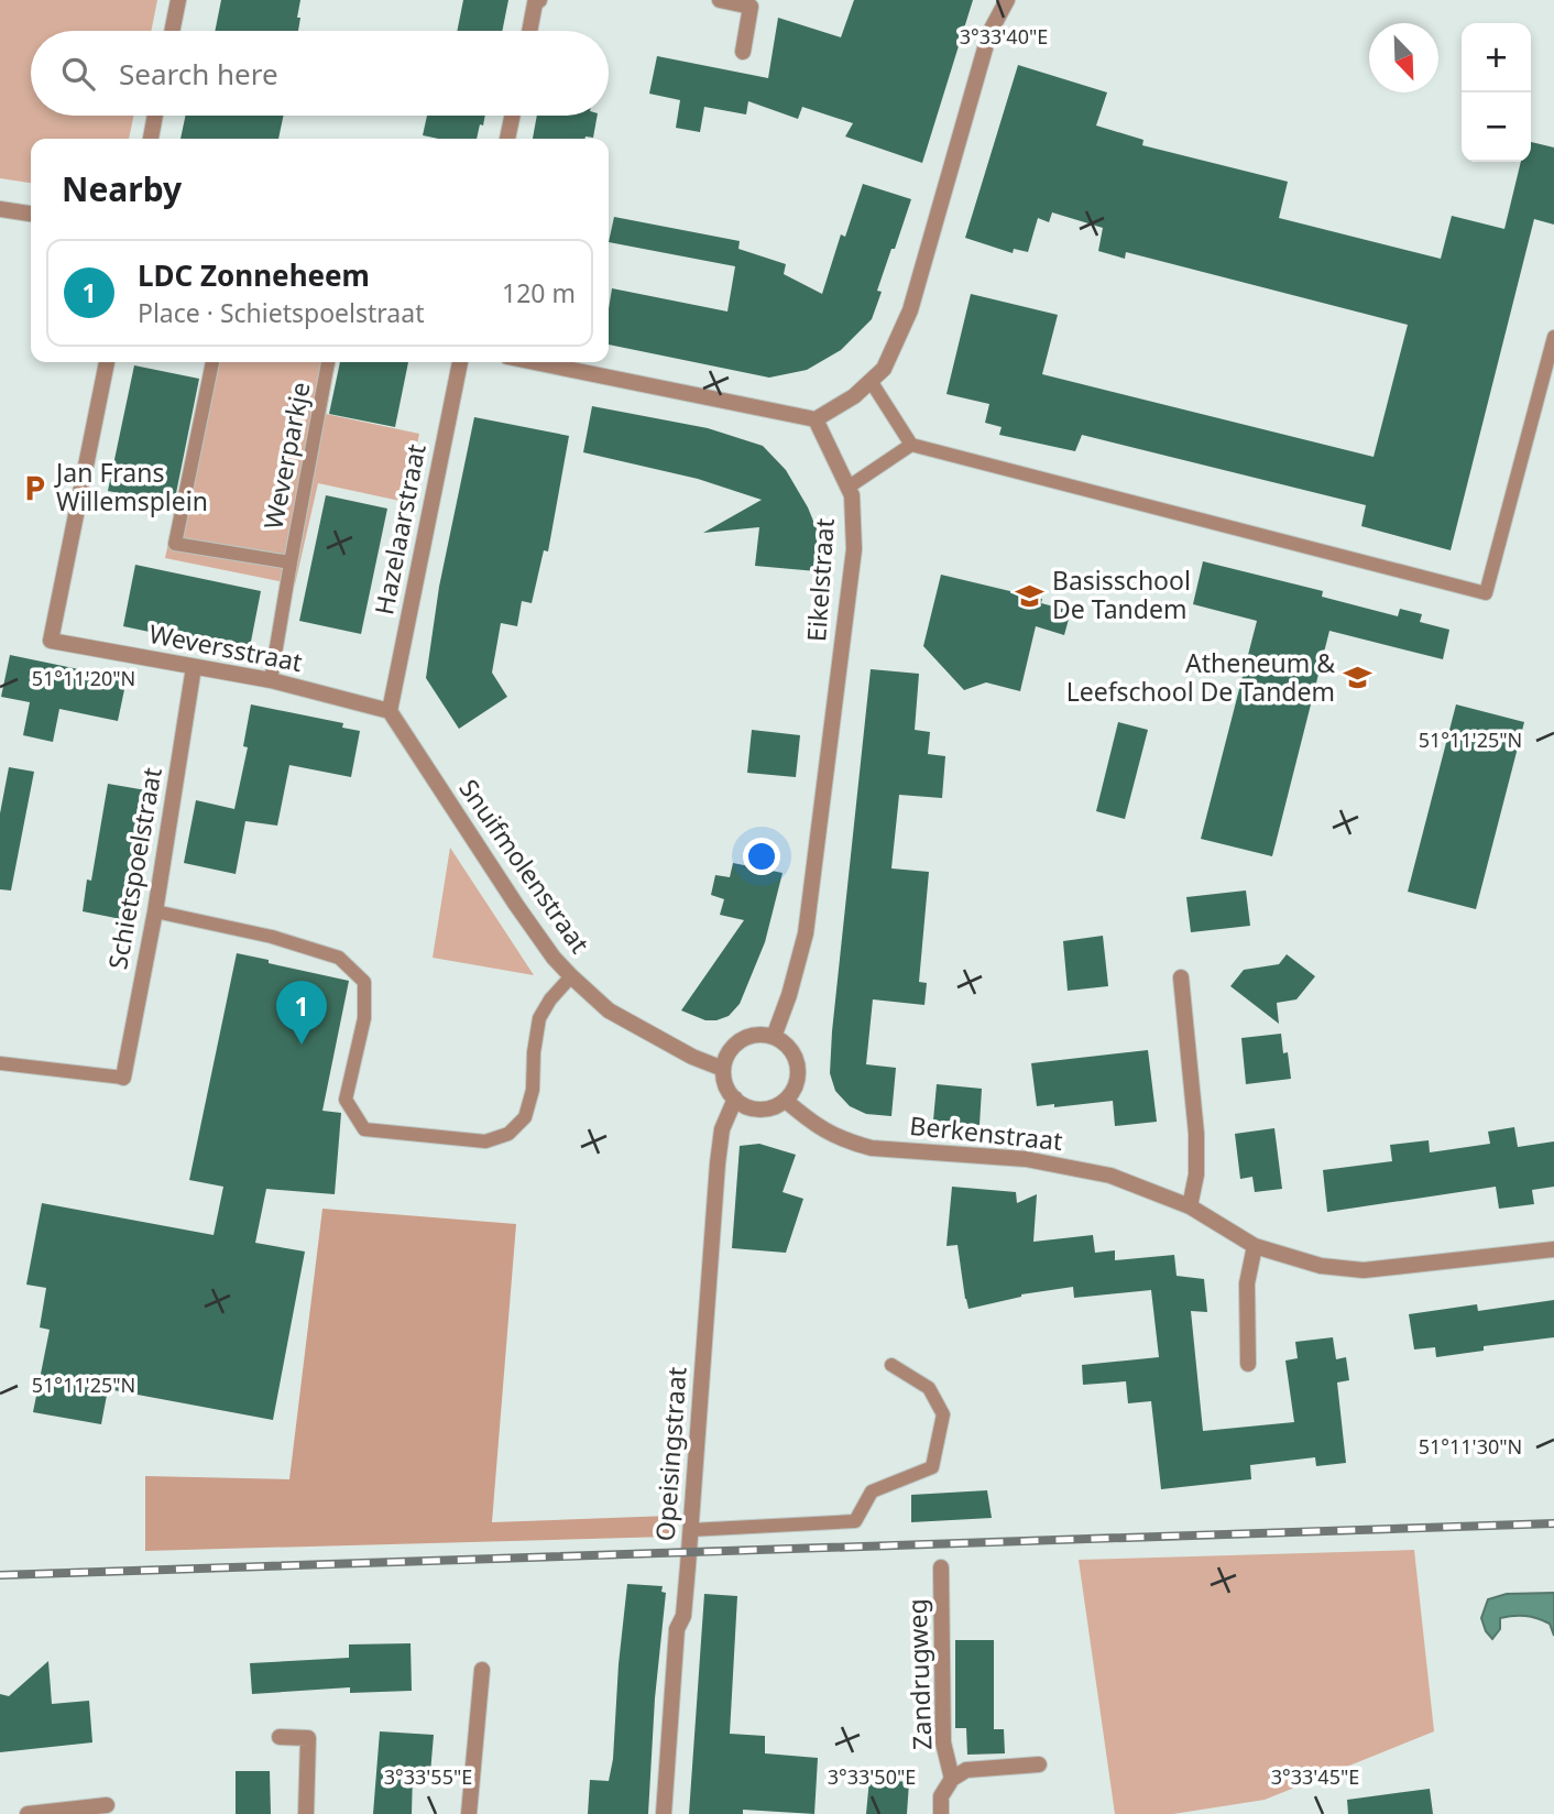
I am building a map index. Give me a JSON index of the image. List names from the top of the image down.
{
  "streets": {
    "street": [
      "Hazelaarstraat",
      "Eikelstraat",
      "Weversstraat",
      "Snuifmolenstraat",
      "Schietspoelstraat",
      "Berkenstraat",
      "Opeisingstraat",
      "Zandrugweg"
    ],
    "lane": ["Weverparkje"]
  },
  "crossings": [
    ["Weverparkje", "Weversstraat"],
    ["Hazelaarstraat", "Weversstraat"],
    ["Hazelaarstraat", "Snuifmolenstraat"],
    ["Eikelstraat", "Snuifmolenstraat"],
    ["Eikelstraat", "Berkenstraat"],
    ["Eikelstraat", "Opeisingstraat"],
    ["Weversstraat", "Snuifmolenstraat"],
    ["Weversstraat", "Schietspoelstraat"],
    ["Snuifmolenstraat", "Berkenstraat"],
    ["Snuifmolenstraat", "Opeisingstraat"],
    ["Berkenstraat", "Opeisingstraat"]
  ],
  "places": {
    "parking": ["Jan Frans Willemsplein"],
    "school or university": ["Basisschool De Tandem", "Atheneum & Leefschool De Tandem"]
  },
  "north": "bottom right",
  "page": {
    "map_buttons": ["+", "−"],
    "search": "Search here",
    "heading": "Nearby",
    "list": [
      {
        "mark": "1",
        "name": "LDC Zonneheem",
        "note": "Place · Schietspoelstraat",
        "value": "120 m"
      }
    ],
    "pins": "1"
  },
  "coordinates": [
    "3°33'40\"E",
    "51°11'20\"N",
    "51°11'25\"N",
    "51°11'30\"N",
    "3°33'55\"E",
    "3°33'50\"E",
    "3°33'45\"E"
  ]
}
